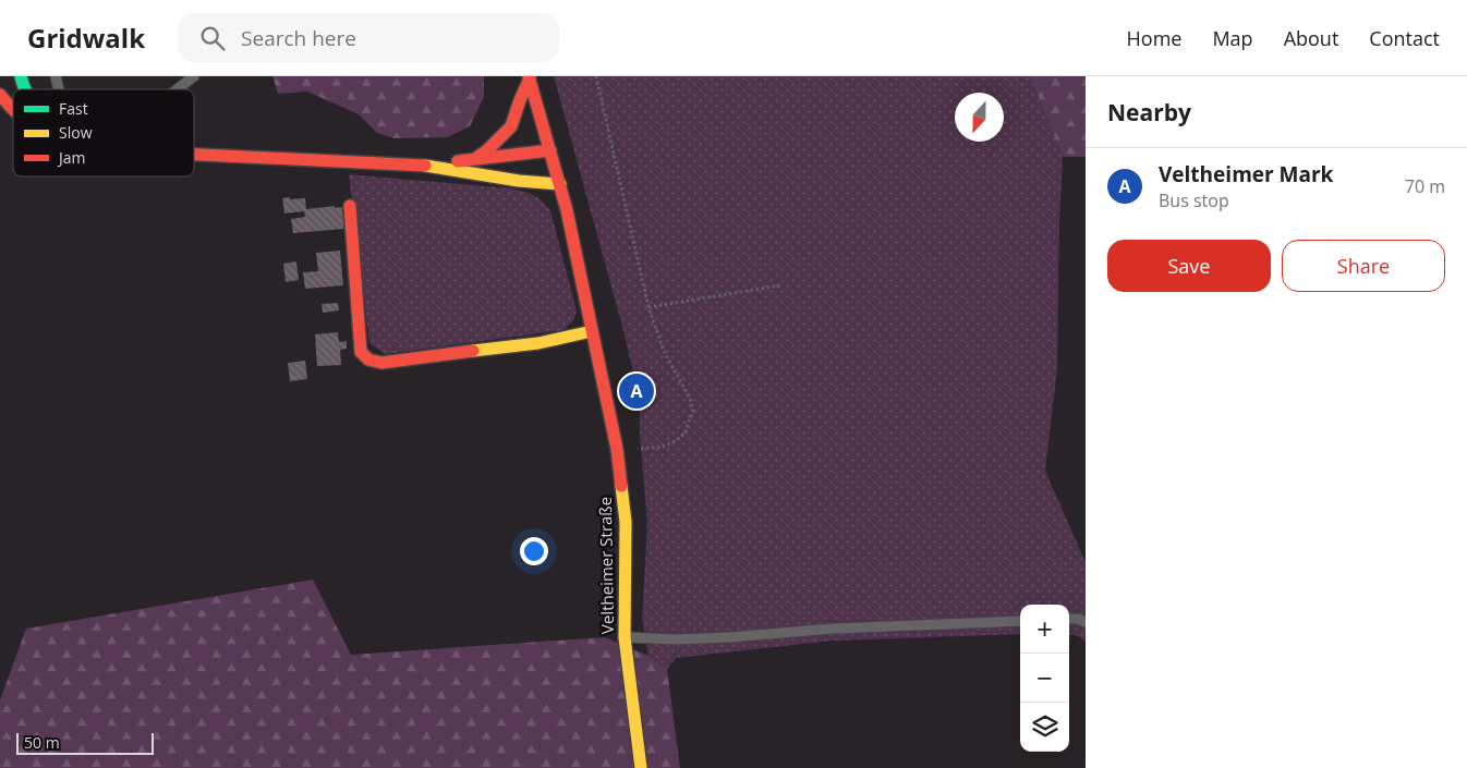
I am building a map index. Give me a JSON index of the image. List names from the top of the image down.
{
  "streets": {
    "main road": ["Veltheimer Straße"]
  },
  "legend": ["Fast", "Slow", "Jam"],
  "scale_bar": "50 m",
  "north": "bottom",
  "page": {
    "header": "Gridwalk",
    "search": "Search here",
    "nav": [
      "Home",
      "Map",
      "About",
      "Contact"
    ],
    "heading": "Nearby",
    "list": [
      {
        "mark": "A",
        "name": "Veltheimer Mark",
        "note": "Bus stop",
        "value": "70 m"
      }
    ],
    "buttons": ["Save", "Share"],
    "pins": "A",
    "map_buttons": ["+", "−"],
    "scale": "50 m"
  }
}
